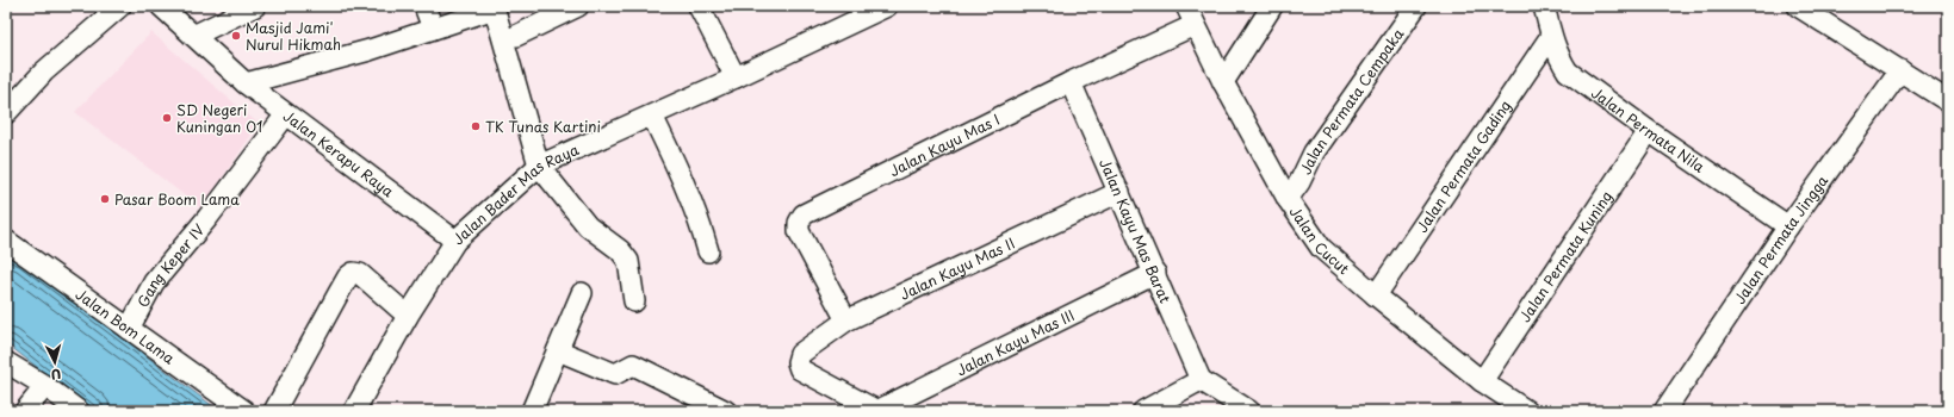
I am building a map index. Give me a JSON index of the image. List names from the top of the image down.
{
  "streets": {
    "street": [
      "Jalan Permata Cempaka",
      "Jalan Permata Nila",
      "Jalan Kayu Mas I",
      "Jalan Kerapu Raya",
      "Jalan Permata Gading",
      "Jalan Bader Mas Raya",
      "Jalan Kayu Mas Barat",
      "Jalan Cucut",
      "Jalan Permata Jingga",
      "Jalan Permata Kuning",
      "Gang Keper IV",
      "Jalan Kayu Mas II",
      "Jalan Bom Lama",
      "Jalan Kayu Mas III"
    ]
  },
  "crossings": [
    ["Jalan Permata Cempaka", "Jalan Cucut"],
    ["Jalan Permata Nila", "Jalan Permata Gading"],
    ["Jalan Permata Nila", "Jalan Permata Jingga"],
    ["Jalan Permata Nila", "Jalan Permata Kuning"],
    ["Jalan Kayu Mas I", "Jalan Kayu Mas Barat"],
    ["Jalan Kayu Mas I", "Jalan Cucut"],
    ["Jalan Kayu Mas I", "Jalan Kayu Mas II"],
    ["Jalan Kerapu Raya", "Jalan Bader Mas Raya"],
    ["Jalan Kerapu Raya", "Gang Keper IV"],
    ["Jalan Permata Gading", "Jalan Cucut"],
    ["Jalan Kayu Mas Barat", "Jalan Kayu Mas II"],
    ["Jalan Kayu Mas Barat", "Jalan Kayu Mas III"],
    ["Jalan Cucut", "Jalan Permata Kuning"],
    ["Gang Keper IV", "Jalan Bom Lama"],
    ["Jalan Kayu Mas II", "Jalan Kayu Mas III"]
  ],
  "places": [
    "Masjid Jami' Nurul Hikmah",
    "SD Negeri Kuningan 01",
    "TK Tunas Kartini",
    "Pasar Boom Lama"
  ],
  "north": "bottom"
}
